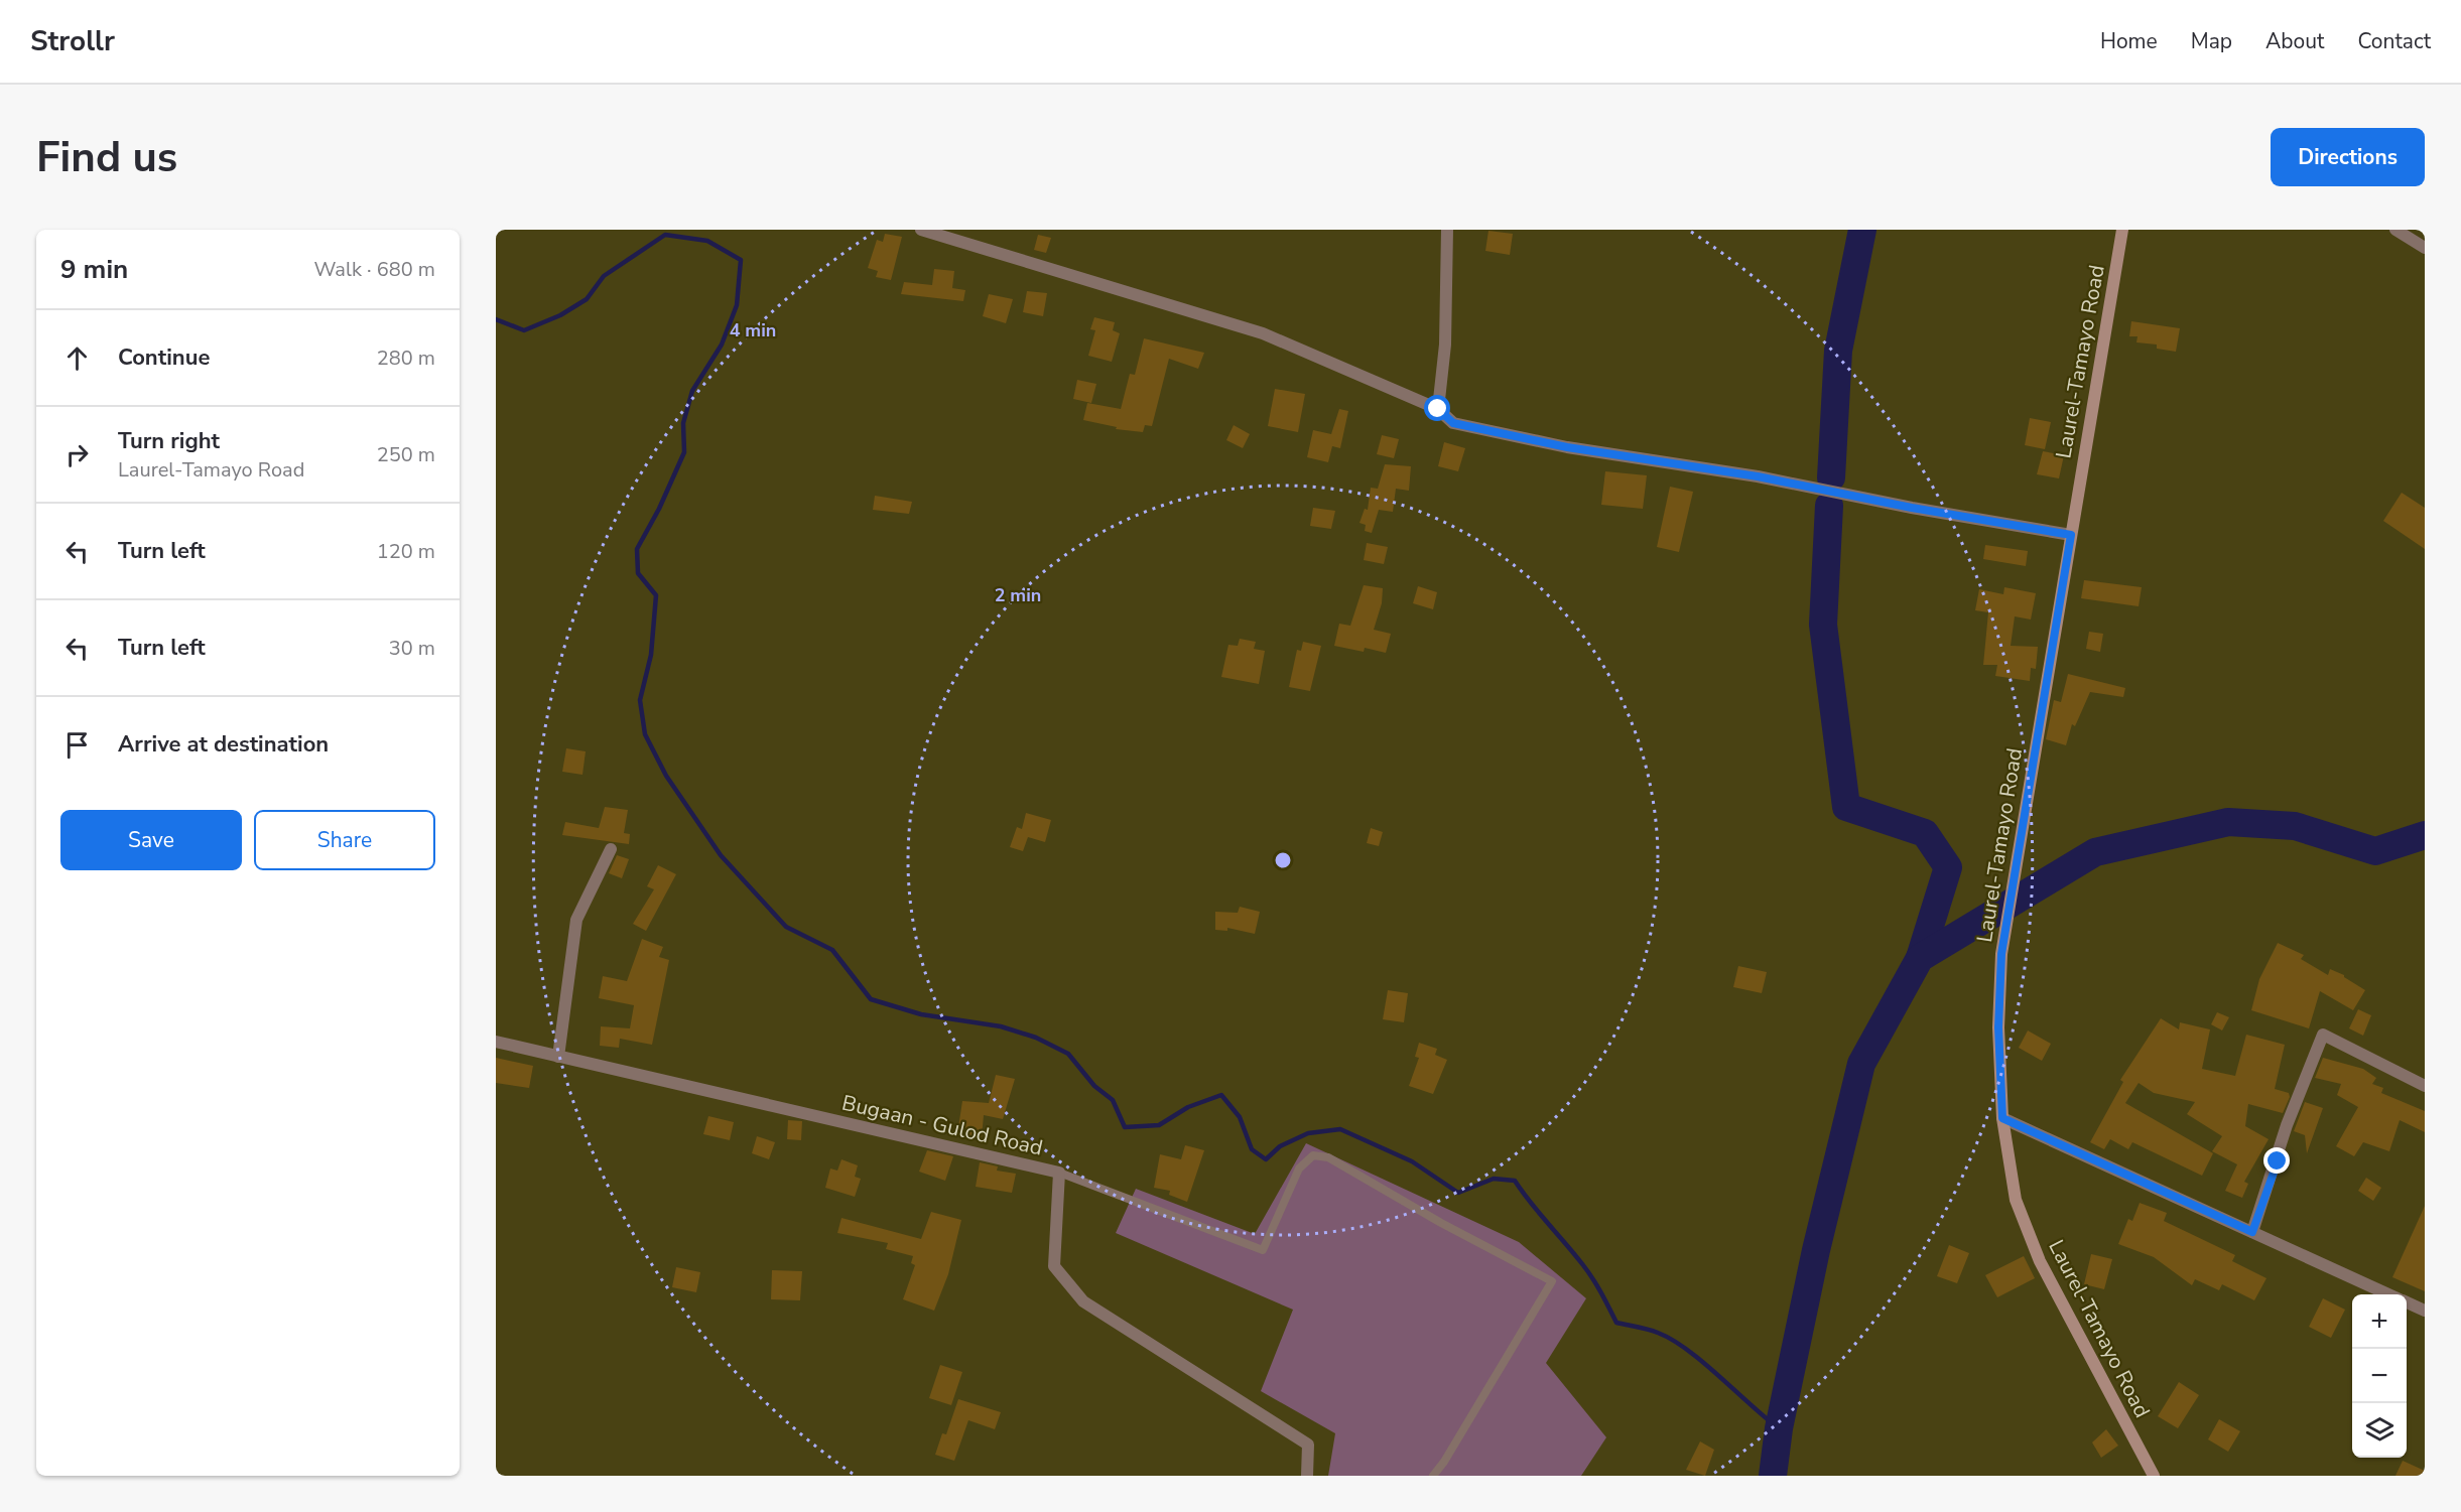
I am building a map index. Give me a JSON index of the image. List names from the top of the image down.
{
  "streets": {
    "main road": ["Laurel-Tamayo Road"],
    "street": ["Bugaan - Gulod Road"]
  },
  "page": {
    "header": "Strollr",
    "nav": [
      "Home",
      "Map",
      "About",
      "Contact"
    ],
    "buttons": [
      "Directions",
      ["Save", "Share"]
    ],
    "title": "Find us",
    "heading": ["9 min", "Walk · 680 m"],
    "list": [
      ["Continue", "280 m"],
      ["Turn right", "Laurel-Tamayo Road", "250 m"],
      ["Turn left", "120 m"],
      ["Turn left", "30 m"],
      "Arrive at destination"
    ],
    "map_buttons": ["+", "−"]
  },
  "rings": ["4 min", "2 min"]
}
